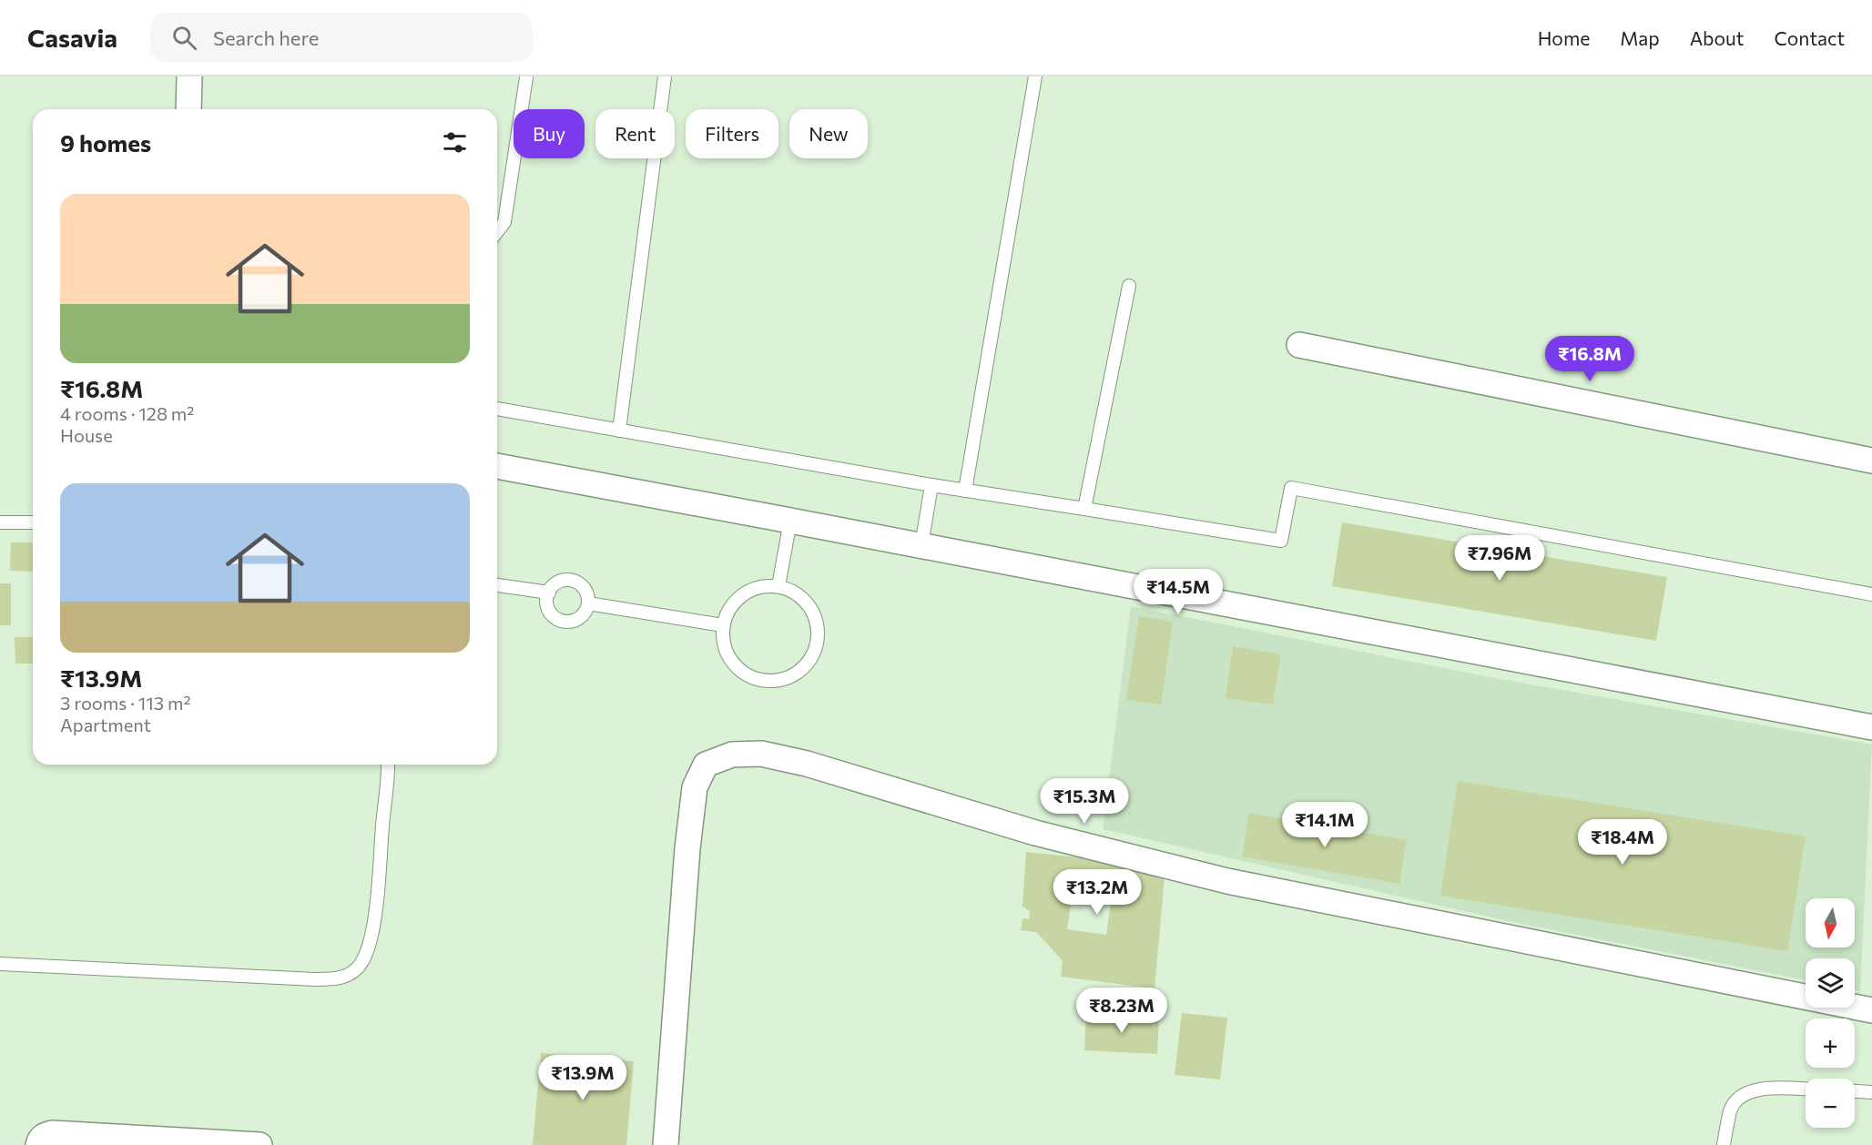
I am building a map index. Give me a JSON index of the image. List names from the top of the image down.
{
  "north": "bottom",
  "page": {
    "header": "Casavia",
    "search": "Search here",
    "nav": [
      "Home",
      "Map",
      "About",
      "Contact"
    ],
    "chip": [
      "Buy",
      "Rent",
      "Filters",
      "New"
    ],
    "heading": "9 homes",
    "list": [
      {
        "name": "₹16.8M",
        "note": "4 rooms · 128 m² · House"
      },
      {
        "name": "₹13.9M",
        "note": "3 rooms · 113 m² · Apartment"
      }
    ],
    "price": [
      "₹16.8M",
      "₹7.96M",
      "₹14.5M",
      "₹15.3M",
      "₹14.1M",
      "₹18.4M",
      "₹13.2M",
      "₹8.23M",
      "₹13.9M"
    ],
    "map_buttons": ["+", "−"]
  }
}
